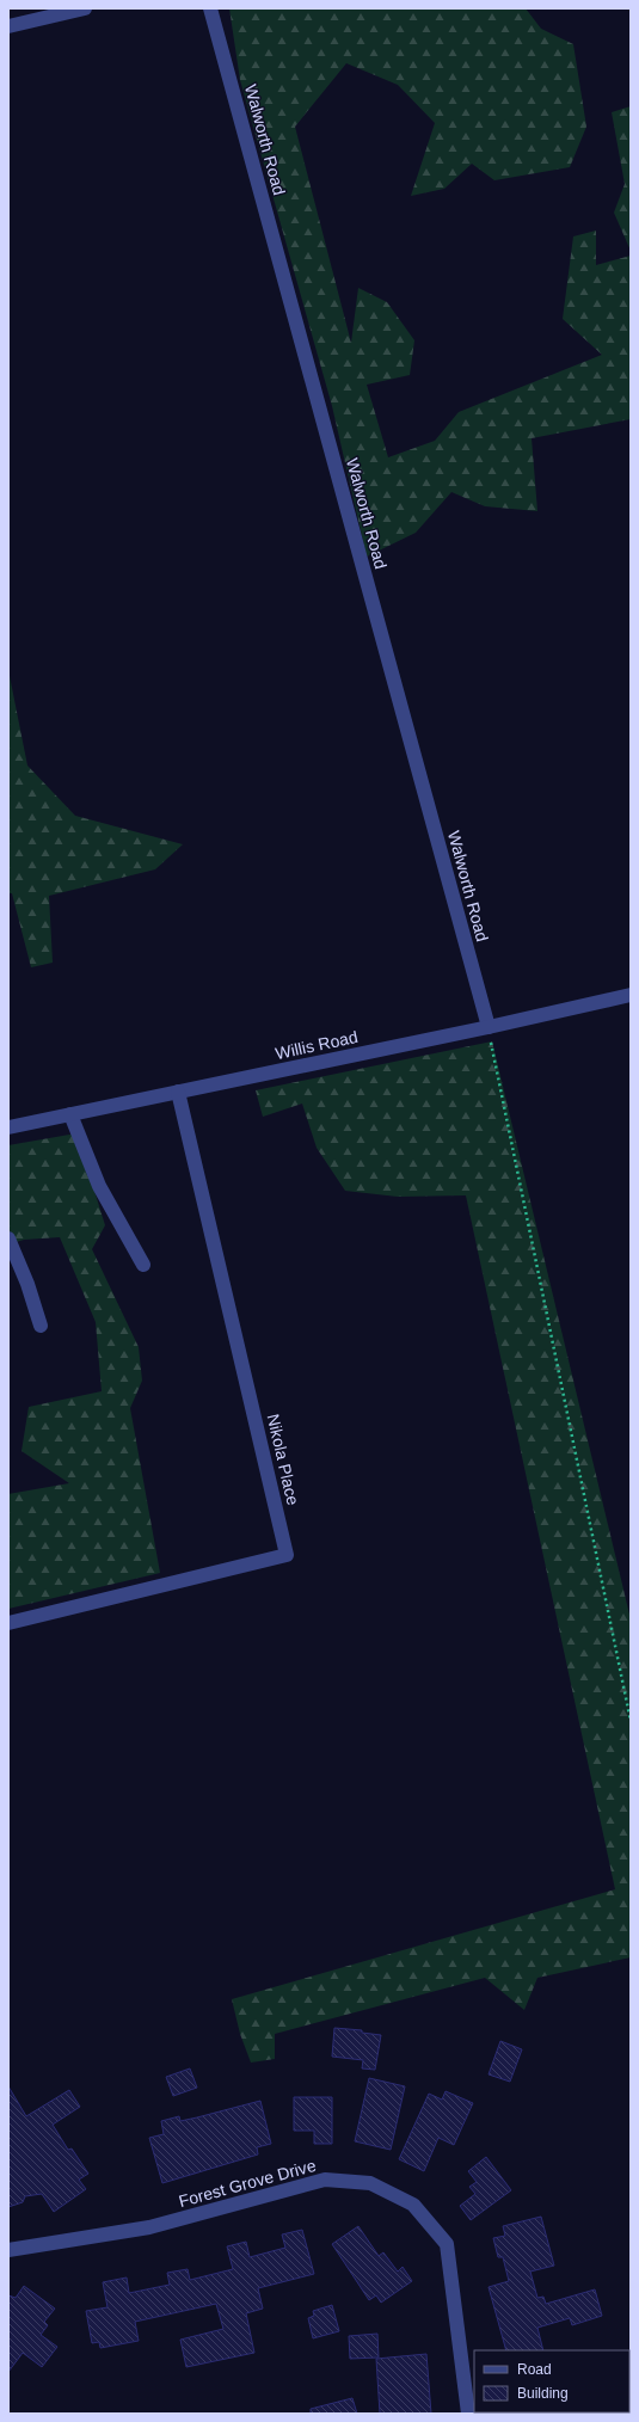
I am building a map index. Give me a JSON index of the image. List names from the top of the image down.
{
  "streets": {
    "street": [
      "Walworth Road",
      "Willis Road",
      "Nikola Place",
      "Forest Grove Drive"
    ]
  },
  "crossings": [
    ["Walworth Road", "Willis Road"],
    ["Willis Road", "Nikola Place"]
  ],
  "legend": ["Road", "Building"]
}
